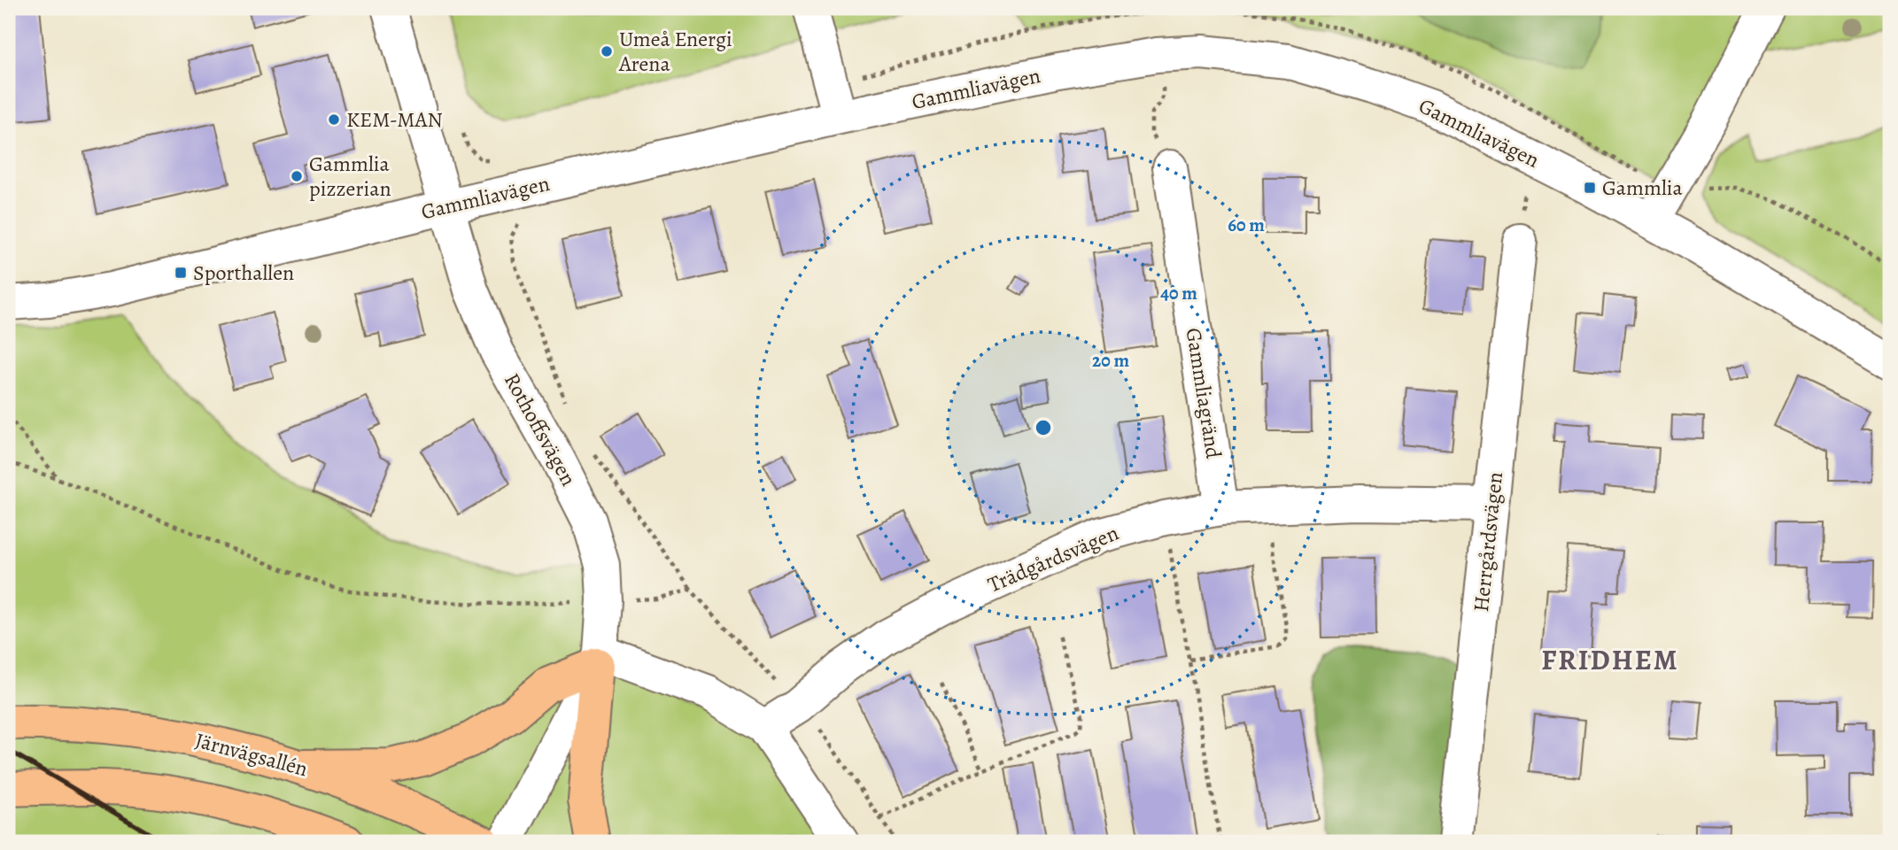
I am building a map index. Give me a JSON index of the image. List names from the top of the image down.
{
  "streets": {
    "main road": ["Järnvägsallén"],
    "street": [
      "Gammliavägen",
      "Gammliagränd",
      "Rothoffsvägen",
      "Herrgårdsvägen",
      "Trädgårdsvägen"
    ]
  },
  "crossings": [
    ["Gammliavägen", "Rothoffsvägen"],
    ["Gammliagränd", "Trädgårdsvägen"],
    ["Herrgårdsvägen", "Trädgårdsvägen"]
  ],
  "districts": ["FRIDHEM"],
  "places": {
    "other": ["Umeå Energi Arena", "KEM-MAN", "Gammlia pizzerian"],
    "transit": ["Gammlia", "Sporthallen"]
  },
  "rings": ["60 m", "40 m", "20 m"]
}
